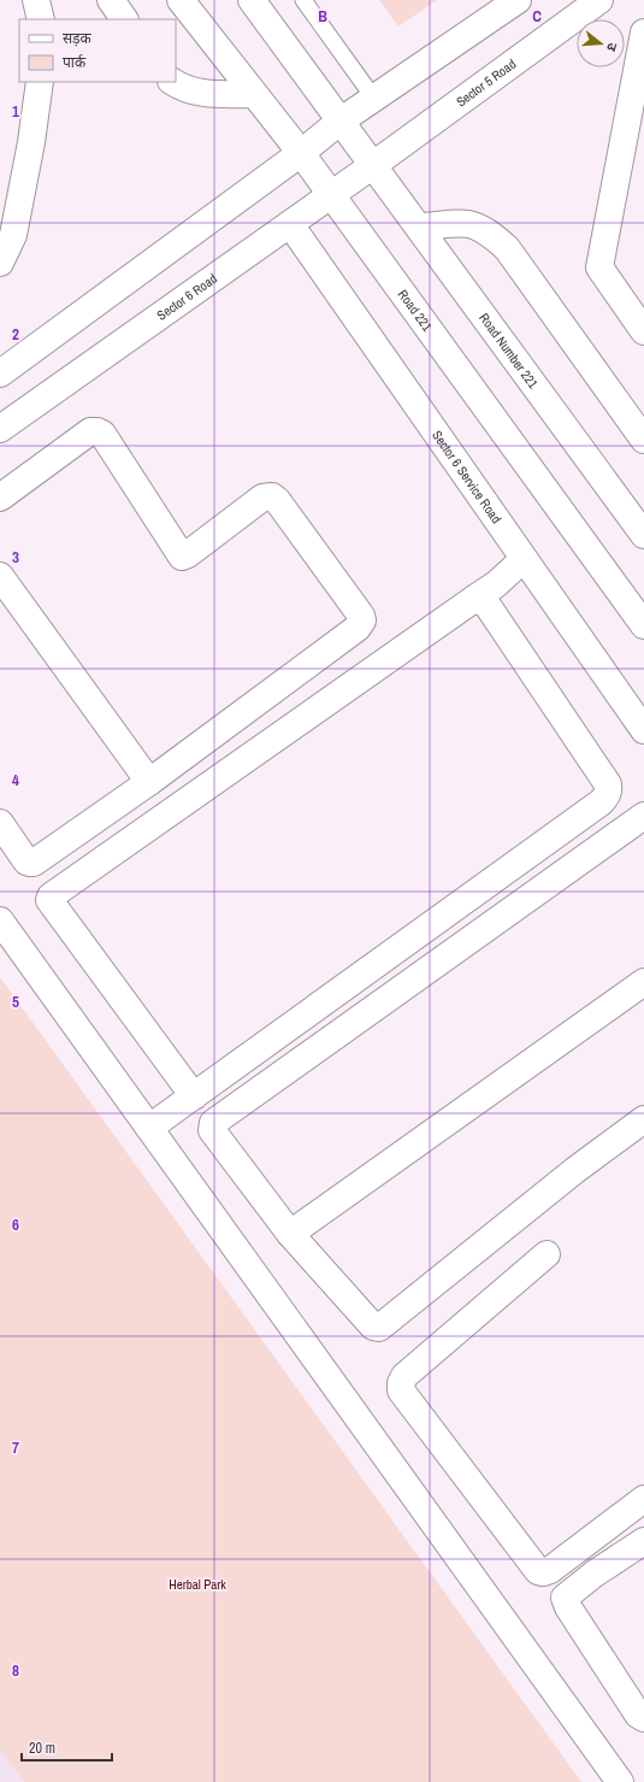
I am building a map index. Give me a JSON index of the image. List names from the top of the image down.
{
  "streets": {
    "street": [
      "Sector 5 Road",
      "Sector 6 Road",
      "Road 221",
      "Road Number 221",
      "Sector 6 Service Road"
    ]
  },
  "crossings": [
    ["Sector 5 Road", "Sector 6 Road"],
    ["Sector 5 Road", "Road Number 221"],
    ["Sector 6 Road", "Road 221"],
    ["Sector 6 Road", "Road Number 221"],
    ["Sector 6 Road", "Sector 6 Service Road"]
  ],
  "parks": ["Herbal Park"],
  "legend": ["सड़क", "पार्क"],
  "scale_bar": "20 m",
  "north": "right",
  "grid": {
    "columns": ["B", "C"],
    "rows": [
      "1",
      "2",
      "3",
      "4",
      "5",
      "6",
      "7",
      "8"
    ]
  }
}
